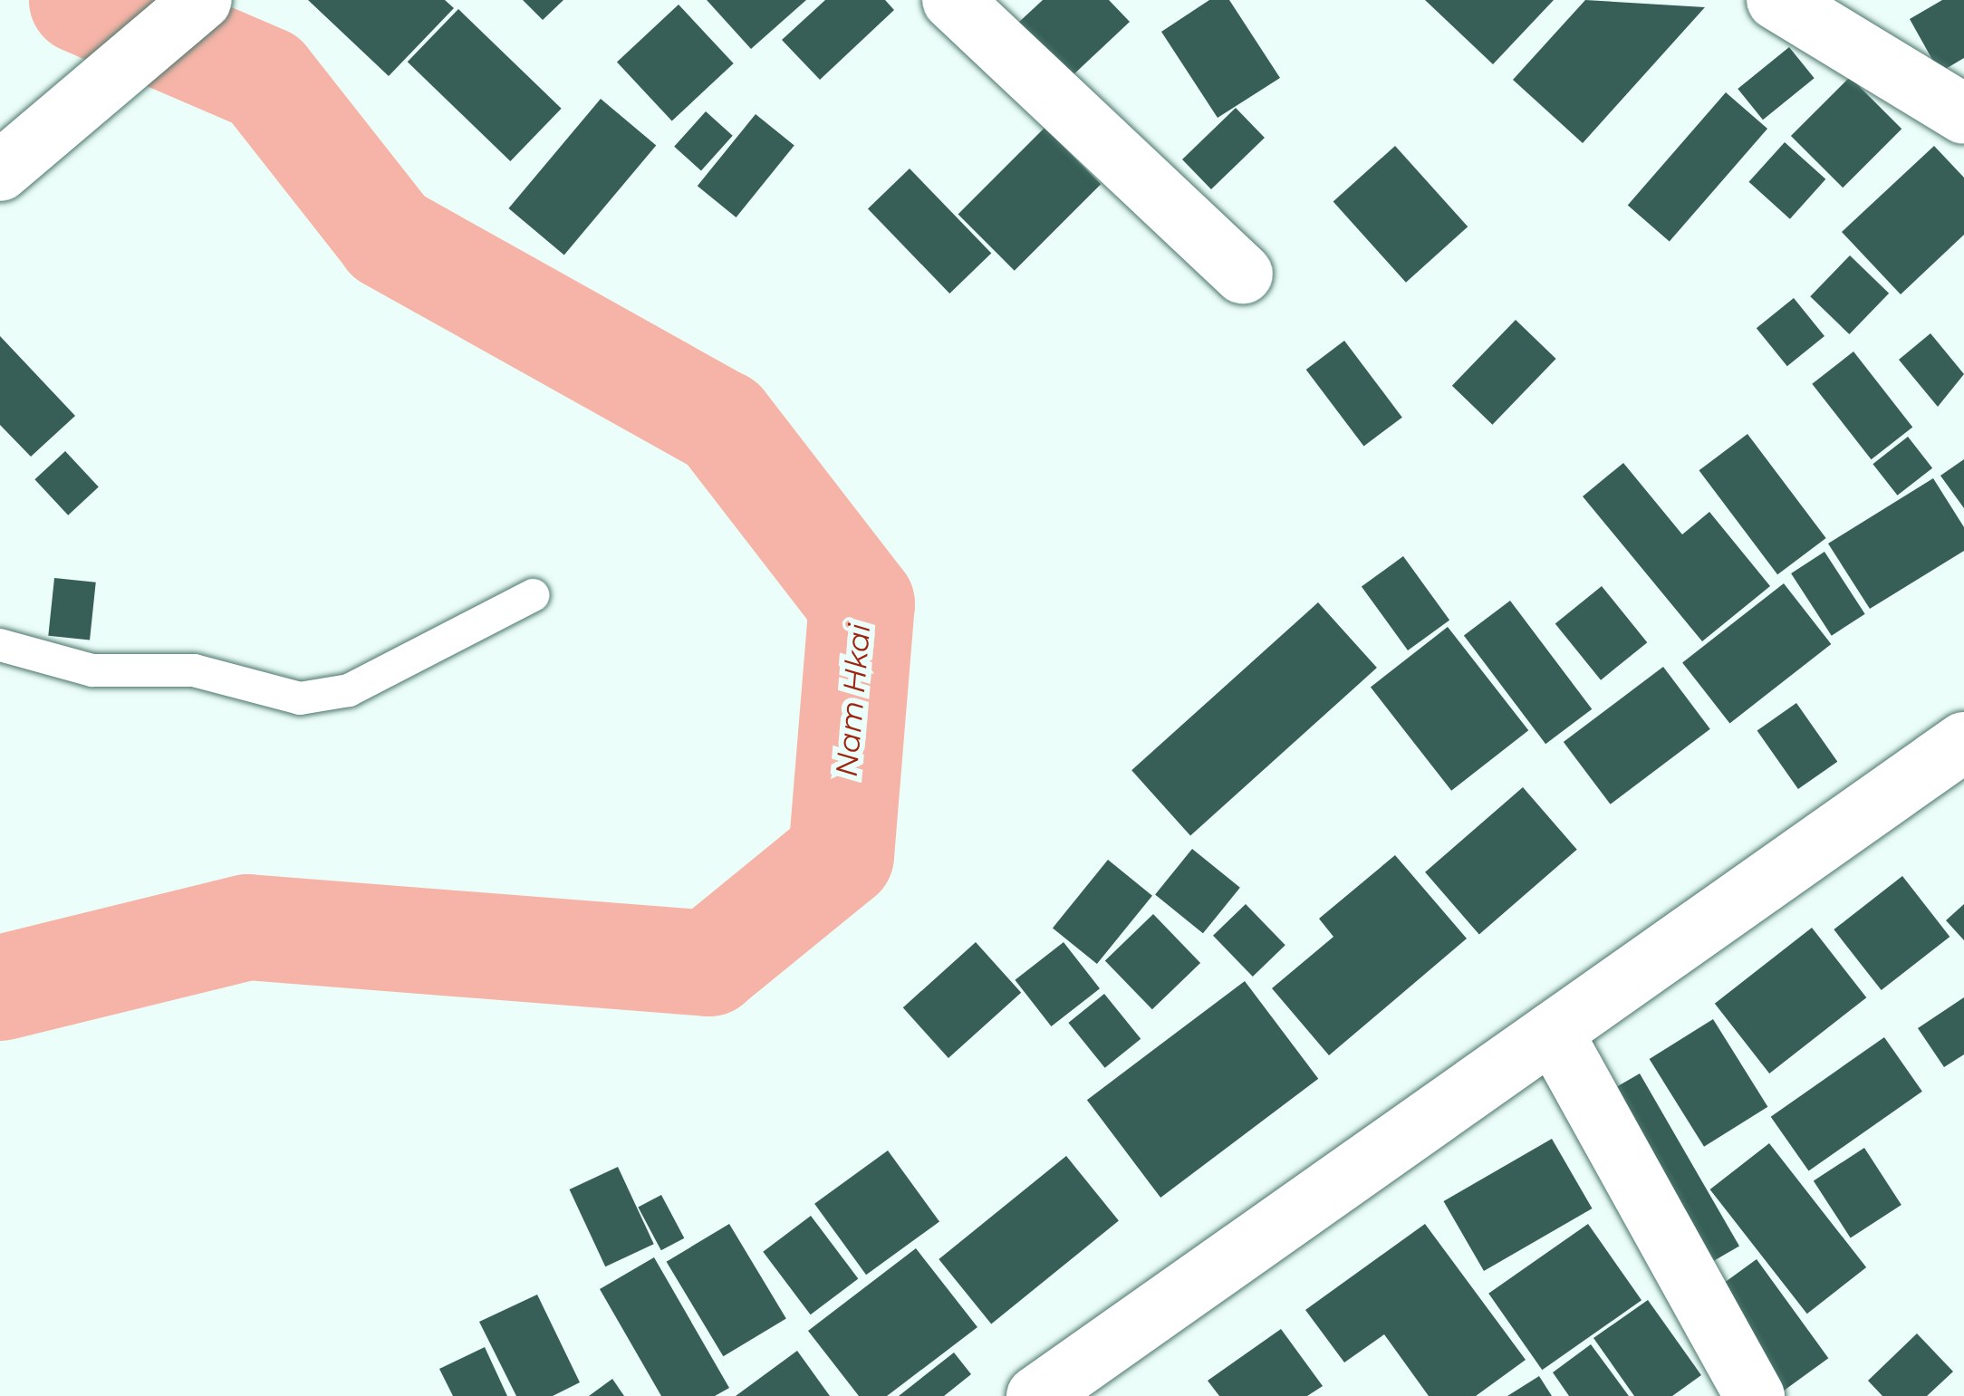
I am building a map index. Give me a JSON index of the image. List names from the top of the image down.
{
  "water": ["Nam Hkai"]
}
